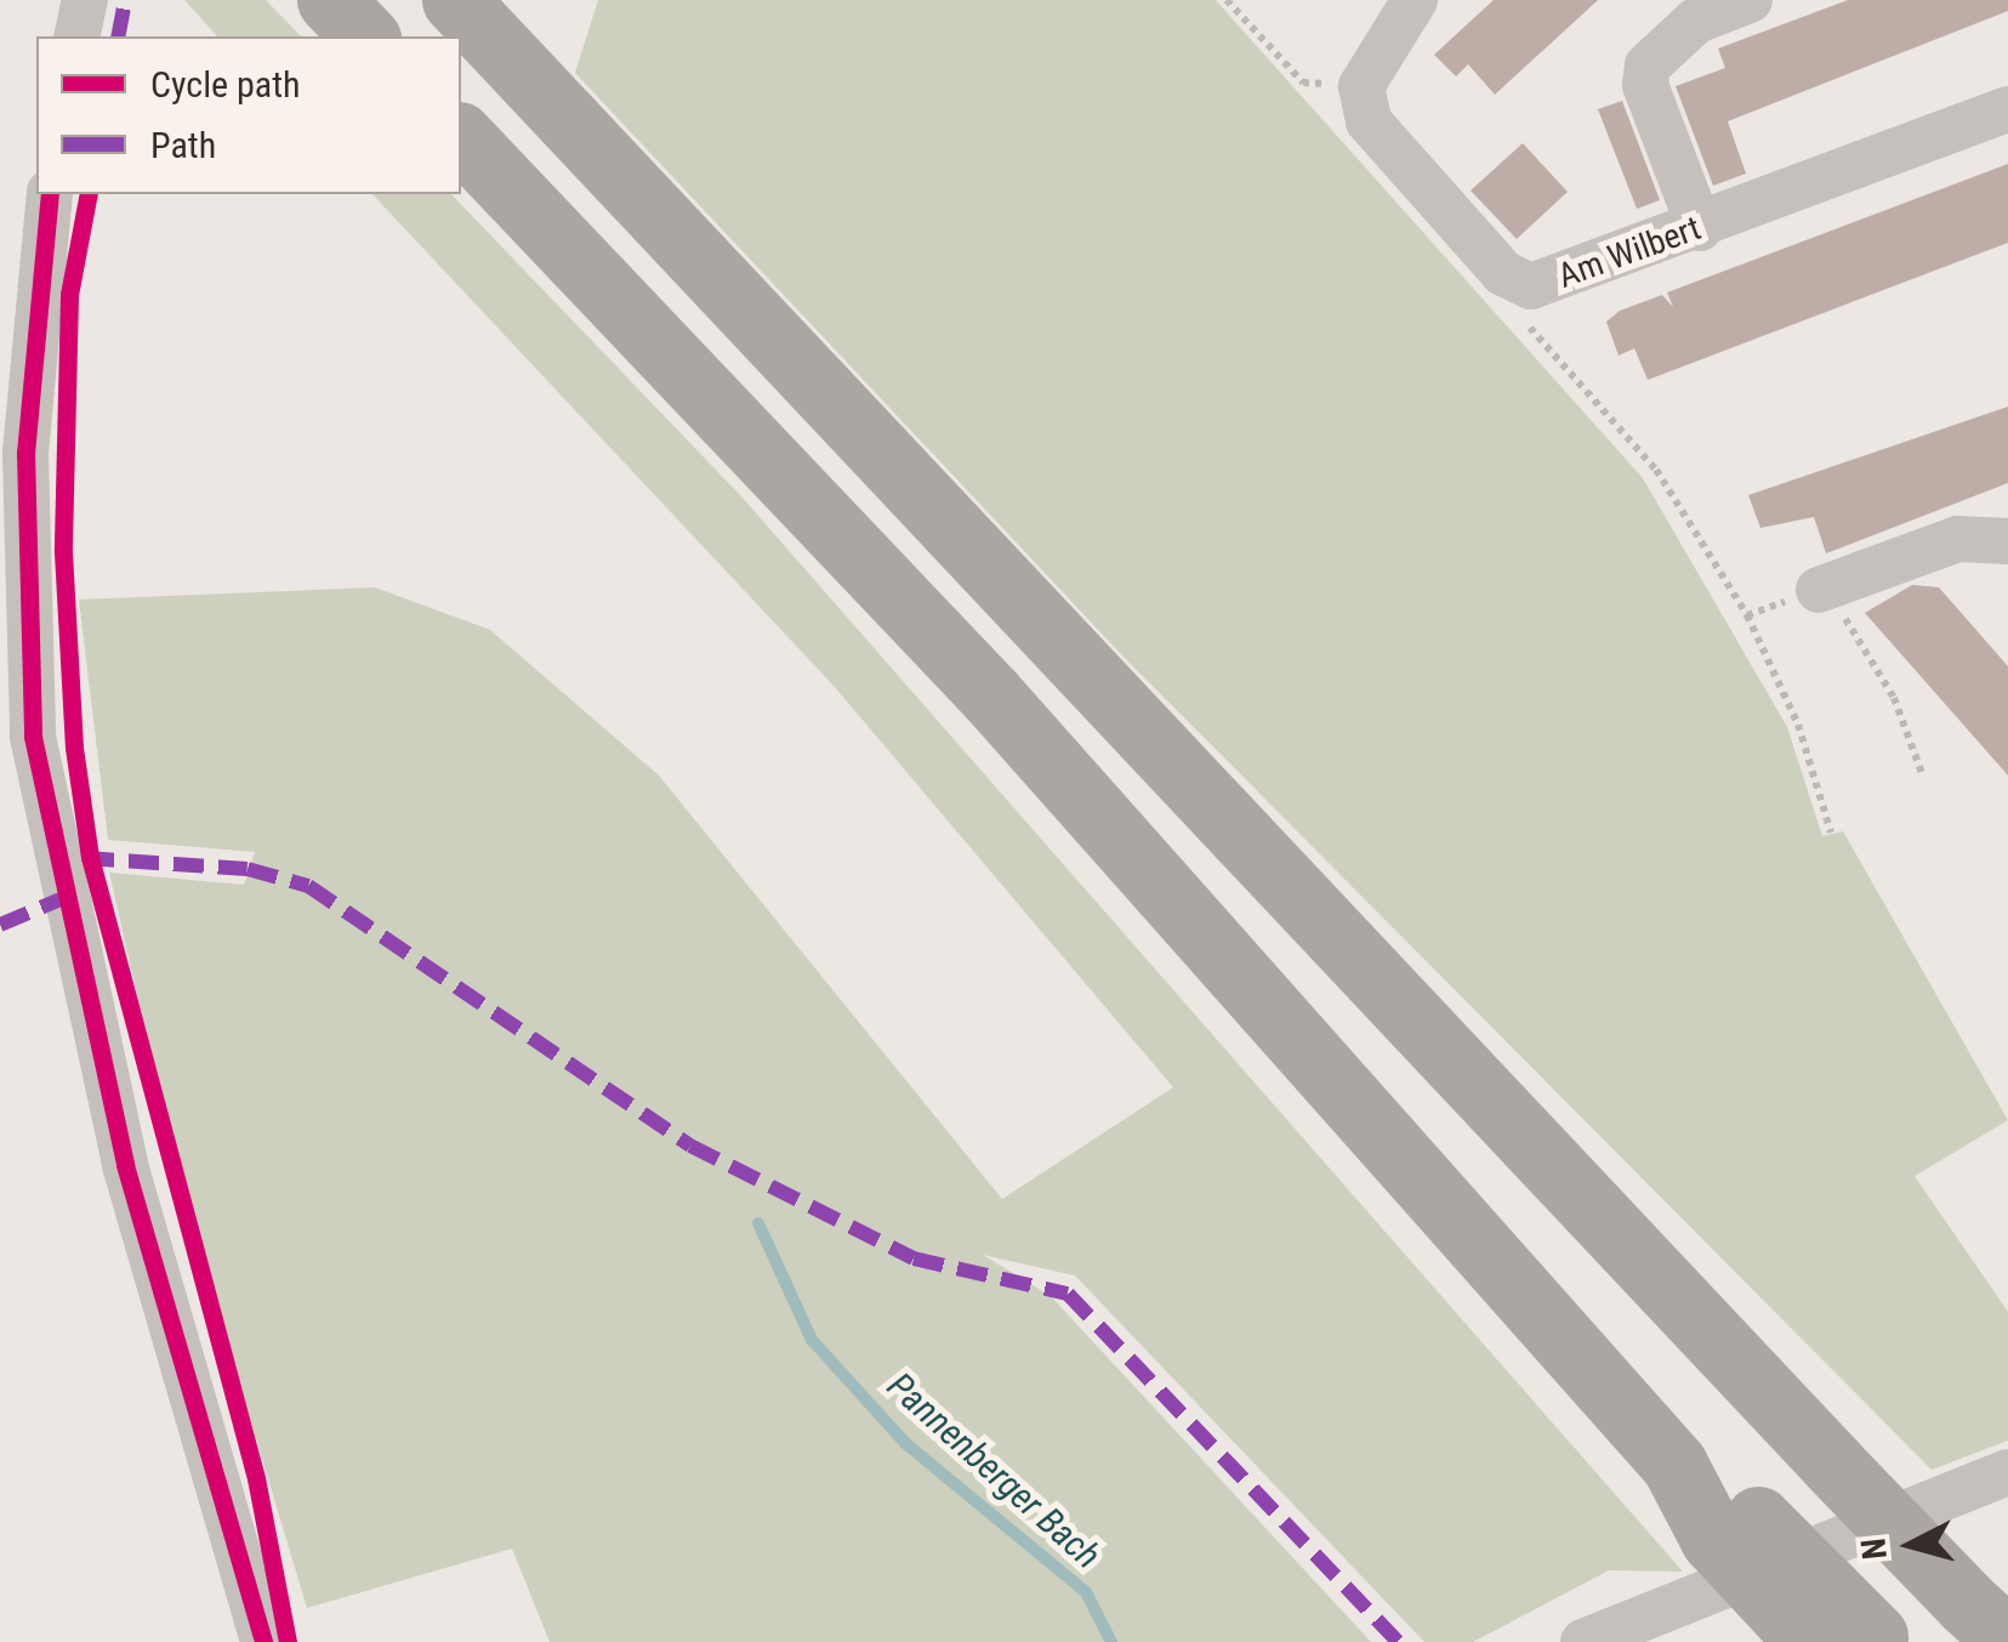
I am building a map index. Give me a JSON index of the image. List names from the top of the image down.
{
  "streets": {
    "street": ["Am Wilbert"]
  },
  "water": ["Pannenberger Bach"],
  "legend": ["Cycle path", "Path"],
  "north": "left"
}
